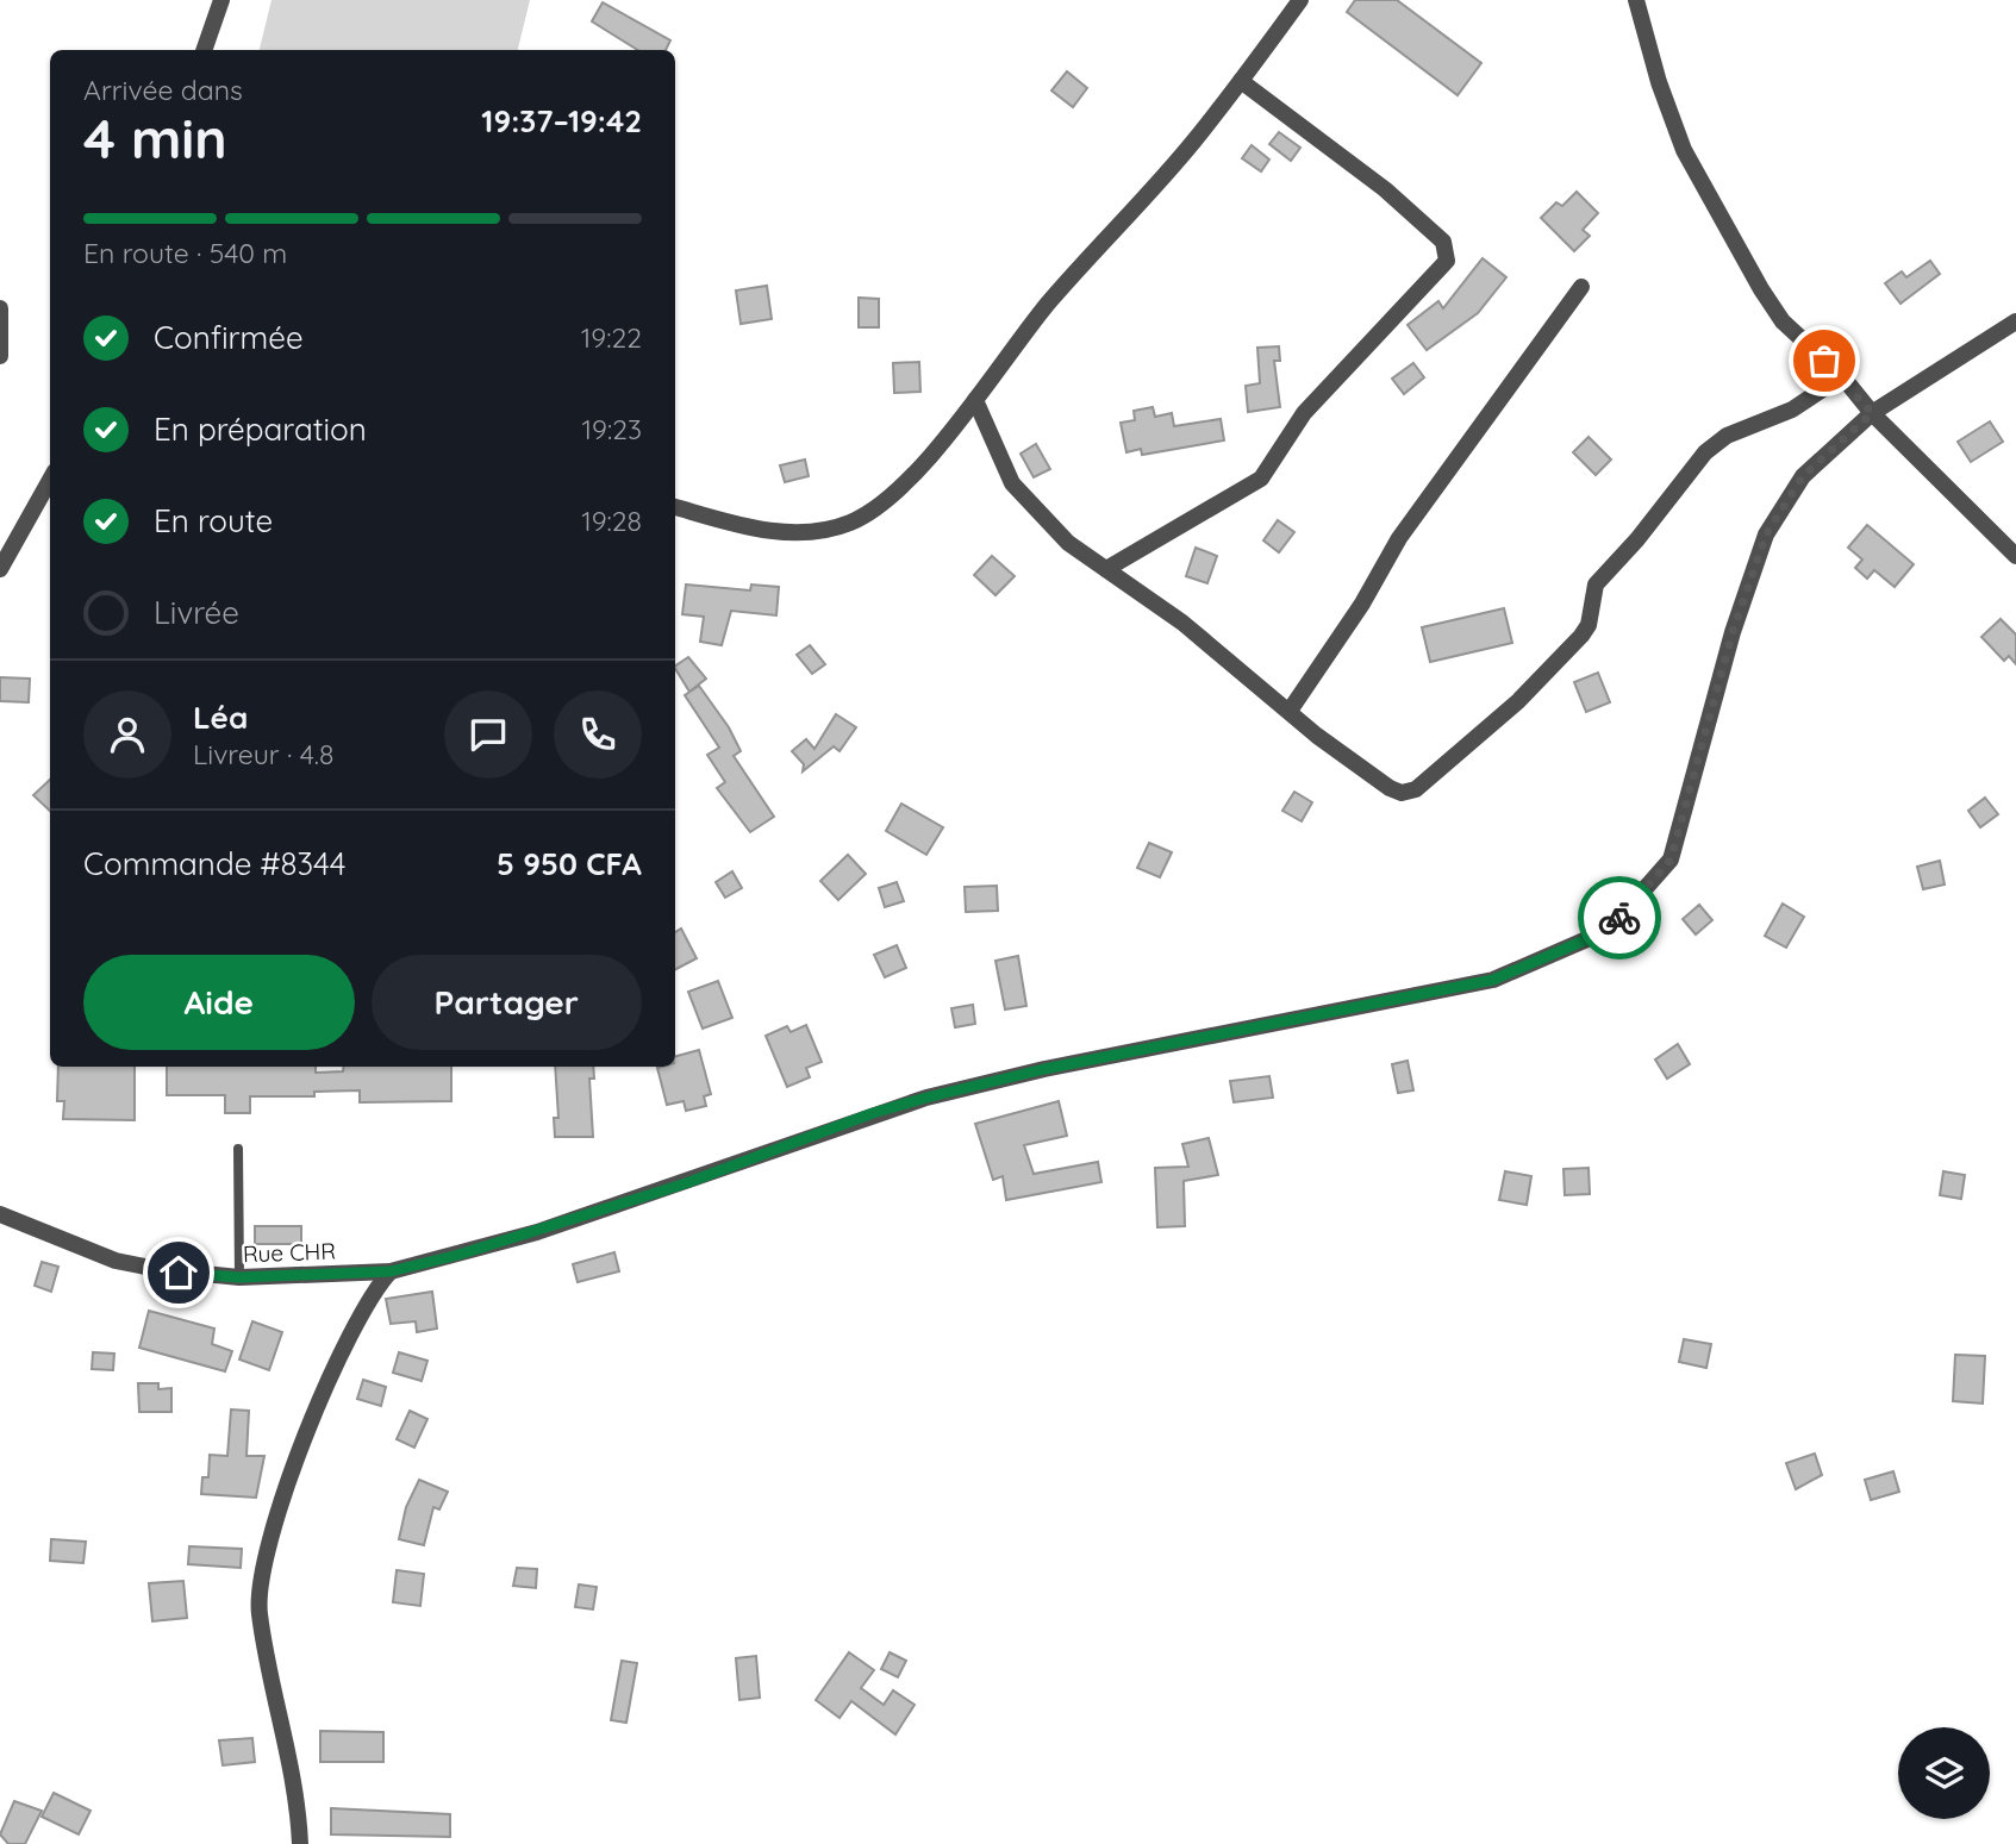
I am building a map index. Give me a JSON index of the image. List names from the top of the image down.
{
  "streets": {
    "street": ["Rue CHR"]
  },
  "page": {
    "heading": ["4 min", "Arrivée dans", "19:37–19:42"],
    "panel": [
      "Léa",
      "Livreur · 4.8",
      "Commande #8344",
      "5 950 CFA"
    ],
    "bar": "En route · 540 m",
    "list": [
      ["Confirmée", "19:22"],
      ["En préparation", "19:23"],
      ["En route", "19:28"],
      "Livrée"
    ],
    "buttons": ["Aide", "Partager"]
  }
}
